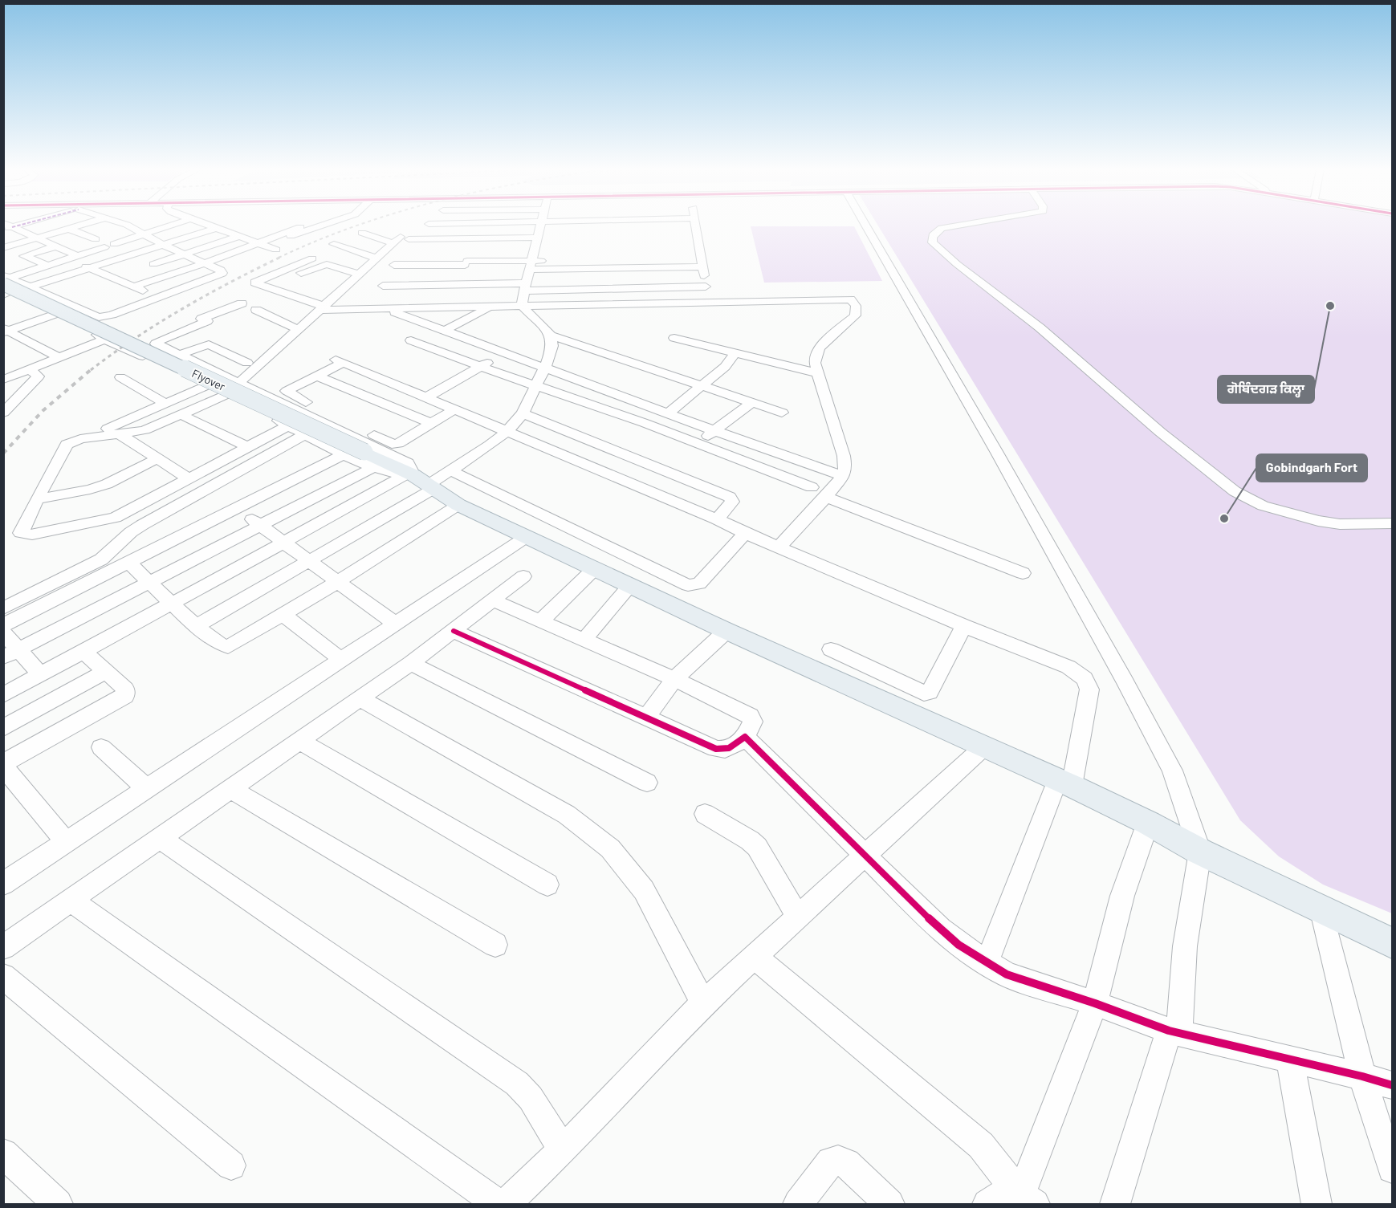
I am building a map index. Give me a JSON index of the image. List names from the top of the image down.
{
  "streets": {
    "main road": ["Flyover"]
  },
  "places": ["ਗੋਬਿੰਦਗੜ ਕਿਲ੍ਹਾ", "Gobindgarh Fort"]
}
